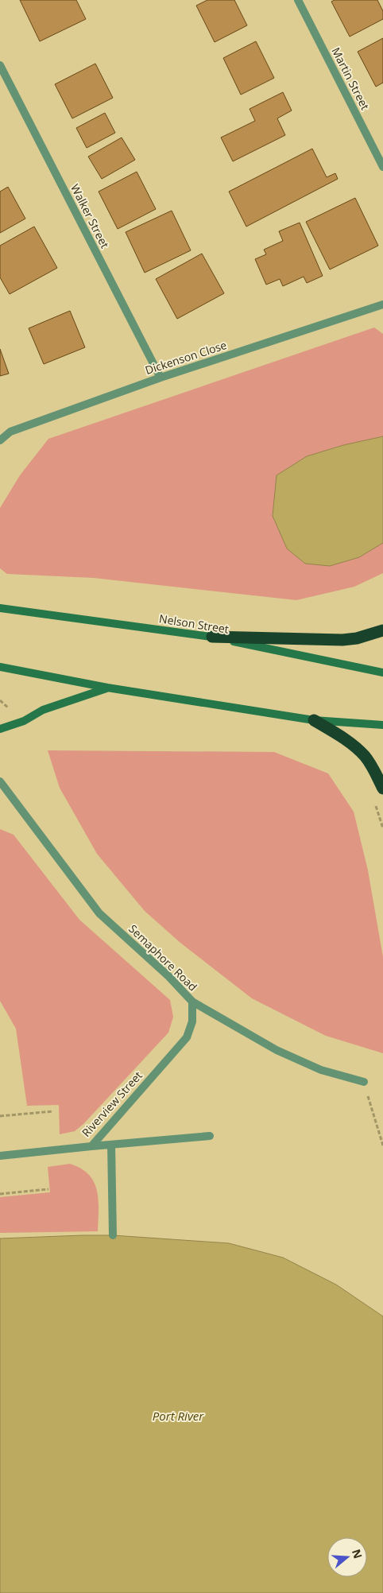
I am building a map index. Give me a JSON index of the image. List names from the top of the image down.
{
  "streets": {
    "main road": ["Nelson Street"],
    "street": [
      "Martin Street",
      "Walker Street",
      "Dickenson Close",
      "Semaphore Road",
      "Riverview Street"
    ]
  },
  "crossings": [
    ["Walker Street", "Dickenson Close"],
    ["Semaphore Road", "Riverview Street"]
  ],
  "water": ["Port River"],
  "north": "right"
}
